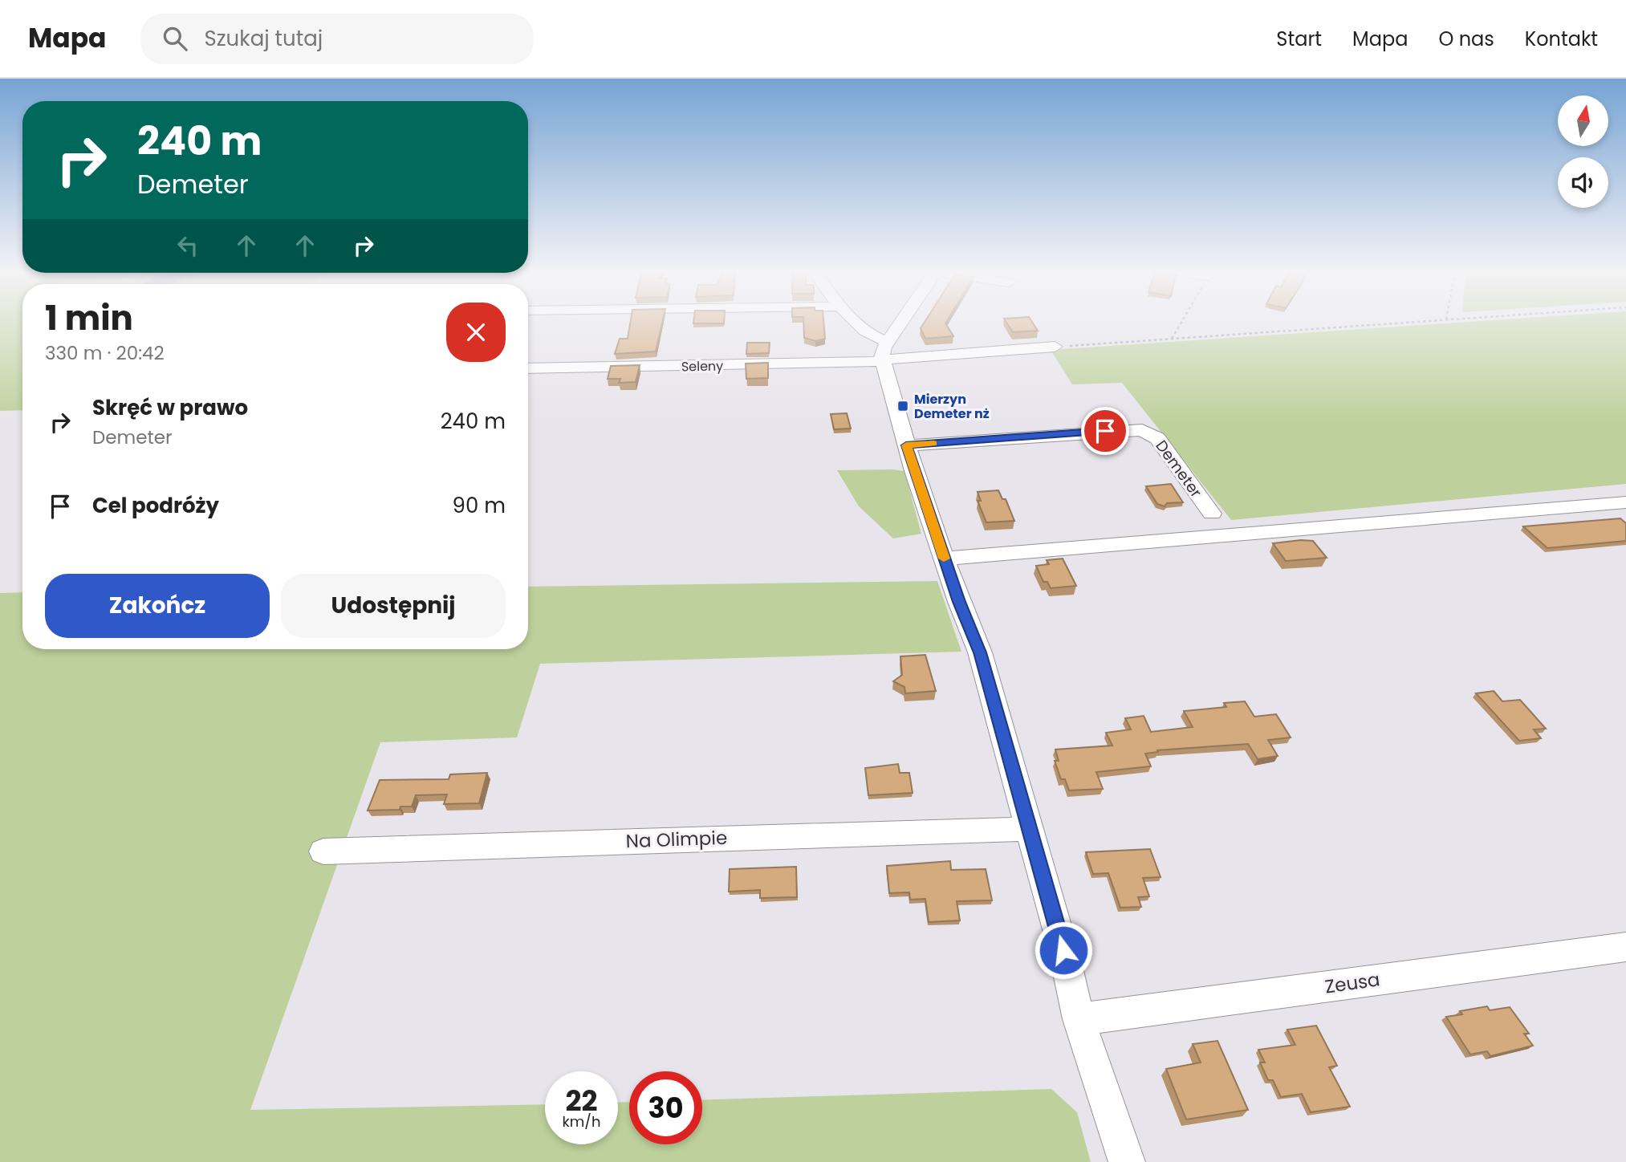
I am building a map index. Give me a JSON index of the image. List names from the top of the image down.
{
  "streets": {
    "street": [
      "Seleny",
      "Demeter",
      "Na Olimpie",
      "Zeusa"
    ]
  },
  "places": {
    "transit": ["Mierzyn Demeter nż"]
  },
  "north": "top",
  "page": {
    "header": "Mapa",
    "search": "Szukaj tutaj",
    "nav": [
      "Start",
      "Mapa",
      "O nas",
      "Kontakt"
    ],
    "turn": ["240 m", "Demeter"],
    "heading": ["1 min", "330 m · 20:42"],
    "list": [
      {
        "name": "Skręć w prawo",
        "note": "Demeter",
        "value": "240 m"
      },
      {
        "name": "Cel podróży",
        "value": "90 m"
      }
    ],
    "buttons": ["Zakończ", "Udostępnij"],
    "speed": "22 km/h",
    "limit": "30"
  }
}
